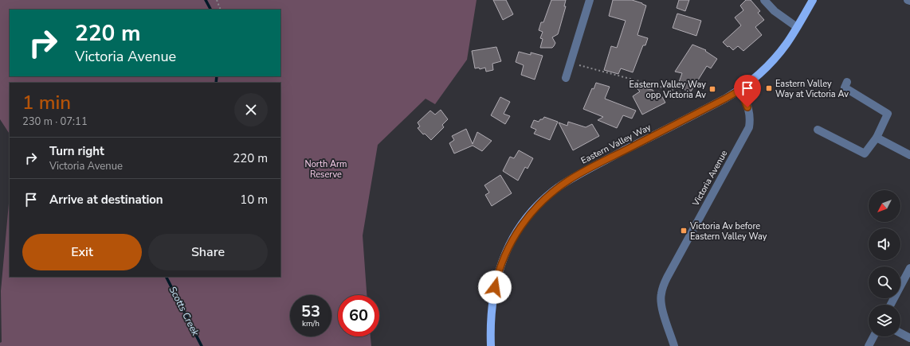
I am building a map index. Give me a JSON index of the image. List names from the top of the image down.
{
  "streets": {
    "main road": ["Eastern Valley Way"],
    "street": ["Victoria Avenue"]
  },
  "crossings": [
    ["Eastern Valley Way", "Victoria Avenue"]
  ],
  "water": ["Scotts Creek"],
  "parks": ["North Arm Reserve"],
  "places": {
    "transit": ["Eastern Valley Way at Victoria Av", "Eastern Valley Way opp Victoria Av", "Victoria Av before Eastern Valley Way"]
  },
  "north": "bottom left",
  "page": {
    "turn": ["220 m", "Victoria Avenue"],
    "heading": ["1 min", "230 m · 07:11"],
    "list": [
      {
        "name": "Turn right",
        "note": "Victoria Avenue",
        "value": "220 m"
      },
      {
        "name": "Arrive at destination",
        "value": "10 m"
      }
    ],
    "buttons": ["Exit", "Share"],
    "speed": "53 km/h",
    "limit": "60"
  }
}
